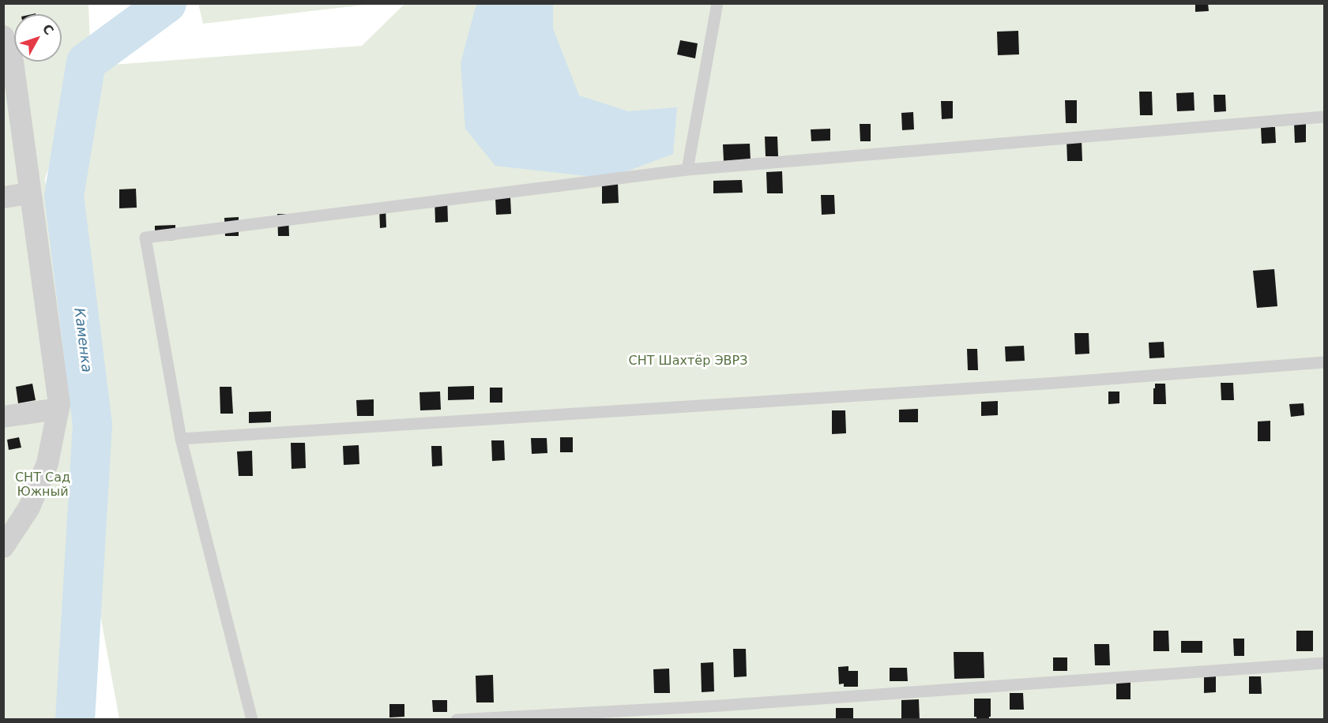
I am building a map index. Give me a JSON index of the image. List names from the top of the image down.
{
  "water": ["Каменка"],
  "parks": ["СНТ Шахтёр ЭВРЗ", "СНТ Сад Южный"],
  "north": "top right"
}
